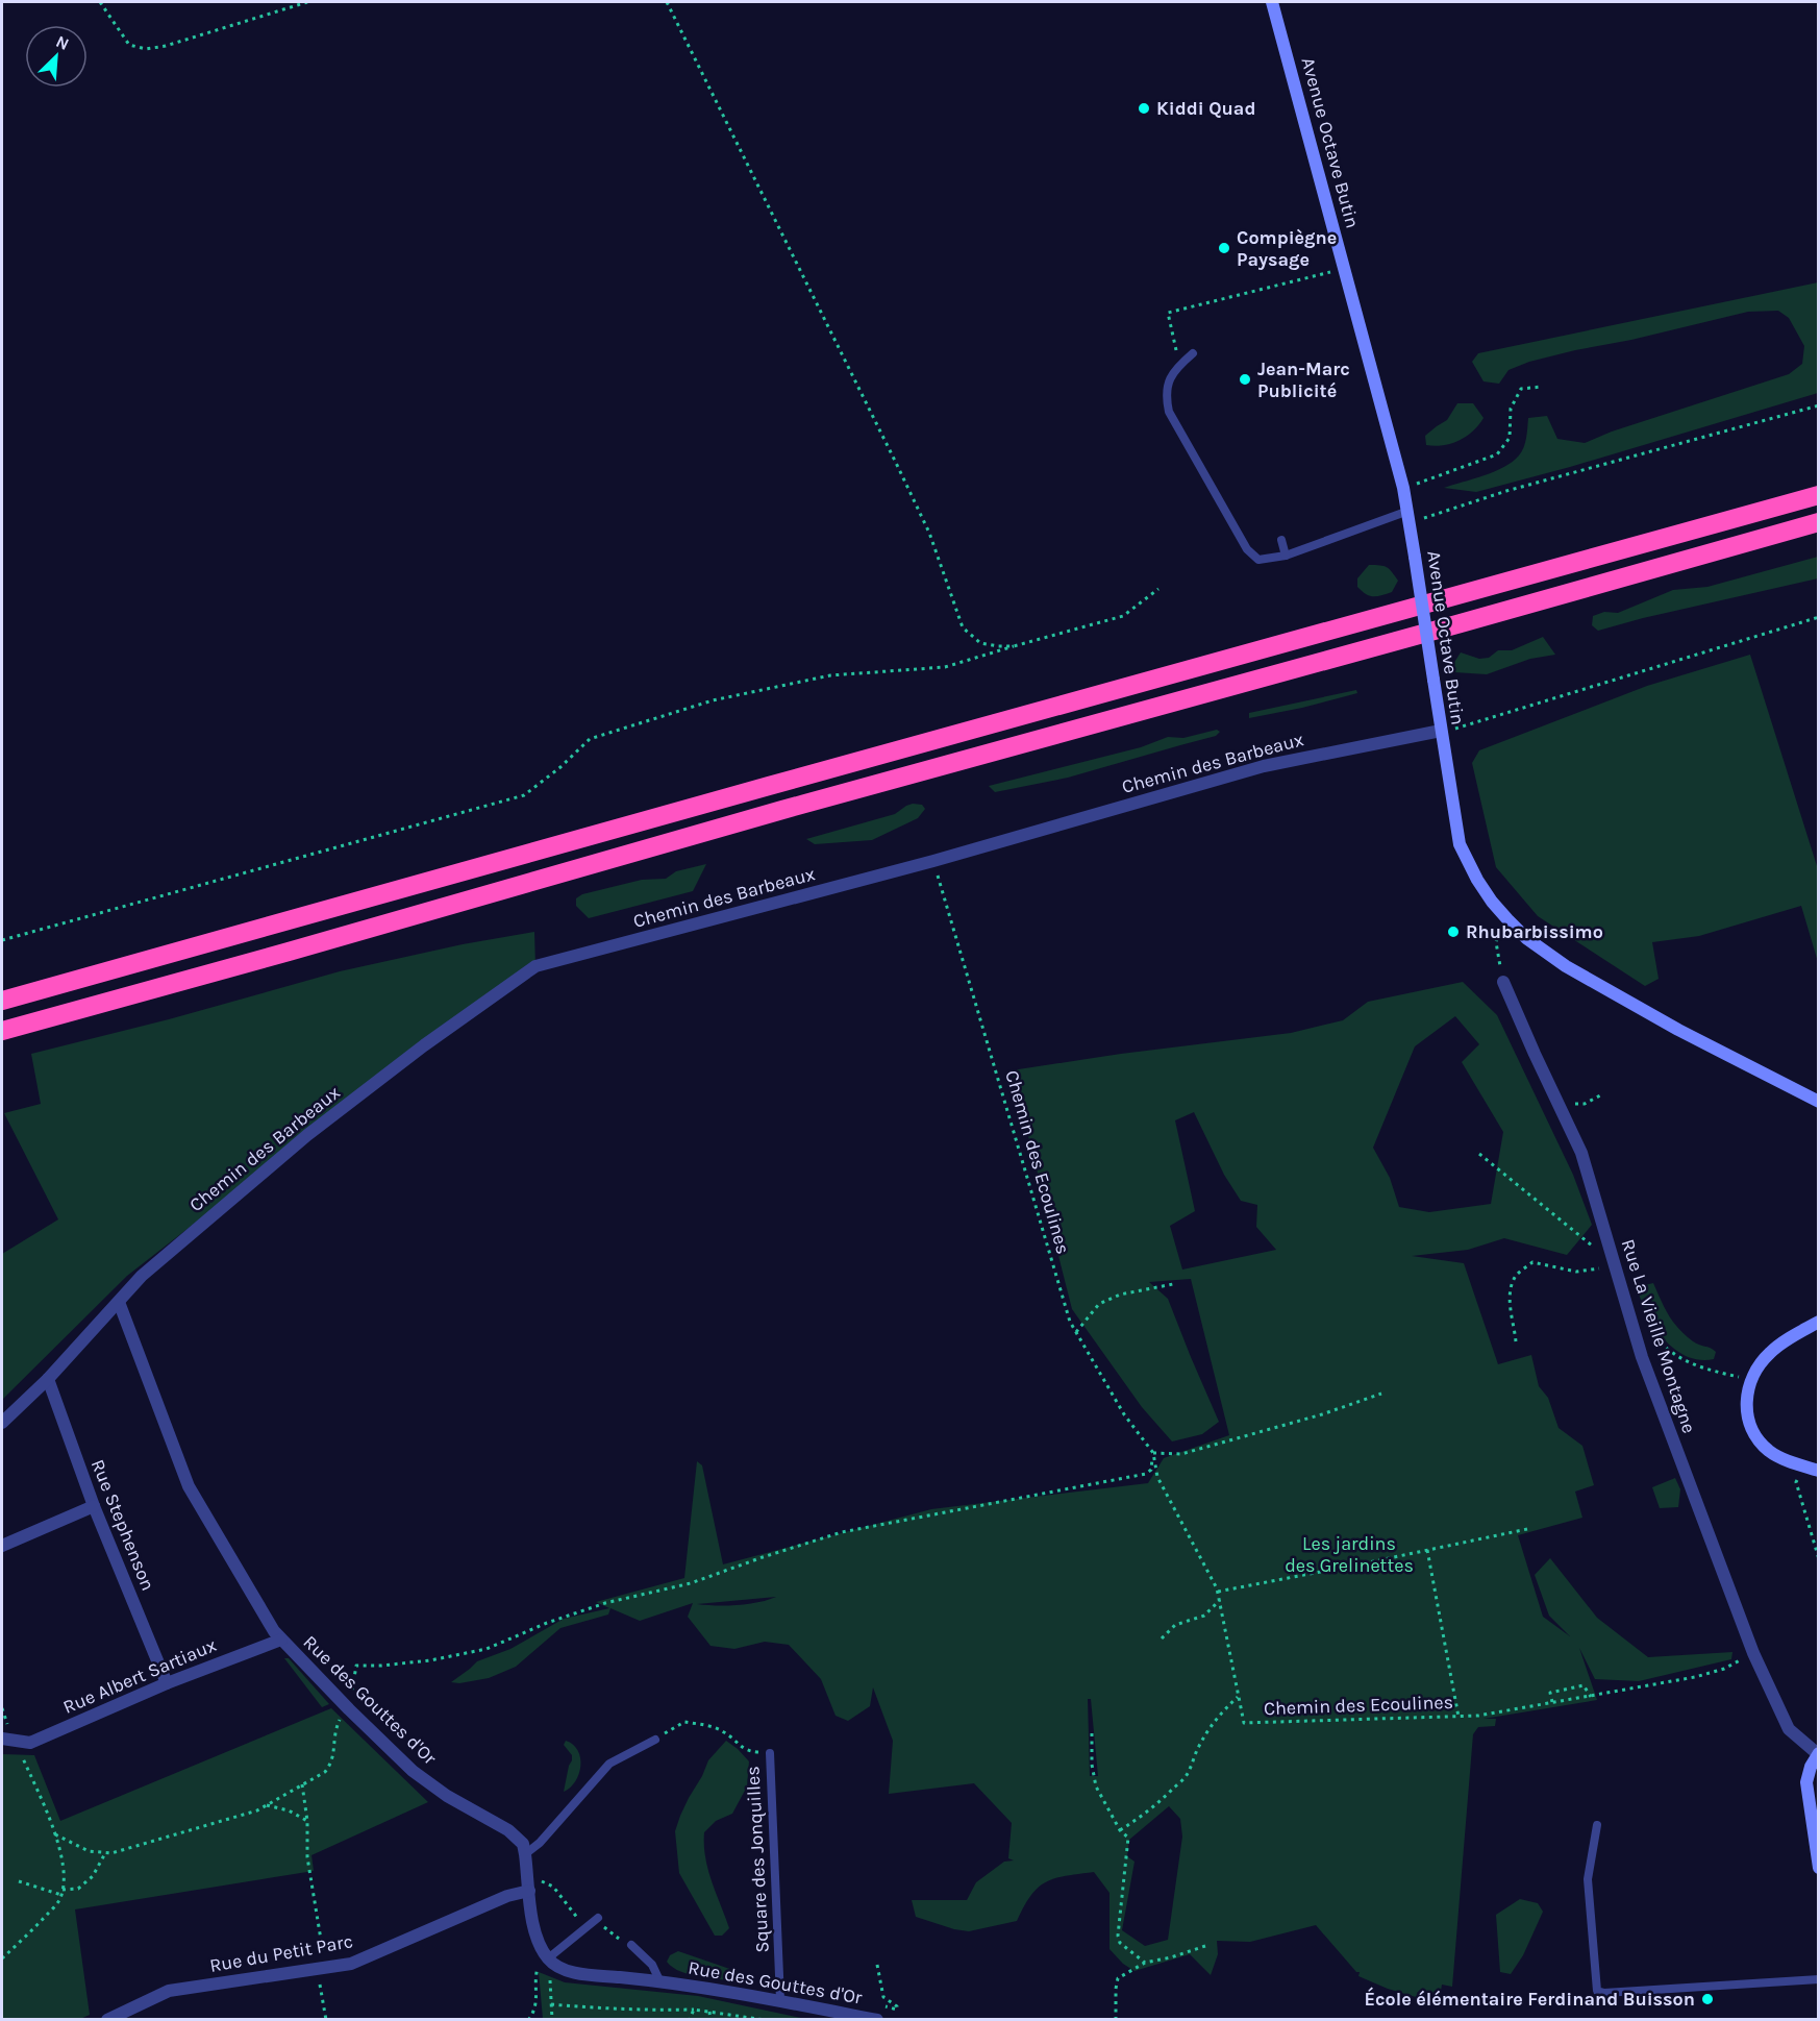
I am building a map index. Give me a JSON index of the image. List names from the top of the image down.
{
  "streets": {
    "main road": ["Avenue Octave Butin"],
    "street": [
      "Chemin des Barbeaux",
      "Rue La Vieille Montagne",
      "Rue Stephenson",
      "Rue Albert Sartiaux",
      "Rue des Gouttes d'Or",
      "Rue du Petit Parc"
    ],
    "lane": ["Square des Jonquilles"],
    "path": ["Chemin des Ecoulines"]
  },
  "crossings": [
    ["Avenue Octave Butin", "Chemin des Barbeaux"],
    ["Chemin des Barbeaux", "Chemin des Ecoulines"],
    ["Chemin des Barbeaux", "Rue Stephenson"],
    ["Chemin des Barbeaux", "Rue des Gouttes d'Or"],
    ["Chemin des Ecoulines", "Rue La Vieille Montagne"],
    ["Rue Stephenson", "Rue Albert Sartiaux"],
    ["Rue Albert Sartiaux", "Rue des Gouttes d'Or"],
    ["Rue des Gouttes d'Or", "Square des Jonquilles"],
    ["Rue des Gouttes d'Or", "Rue du Petit Parc"]
  ],
  "parks": ["Les jardins des Grelinettes"],
  "places": [
    "Kiddi Quad",
    "Compiègne Paysage",
    "Jean-Marc Publicité",
    "Rhubarbissimo",
    "École élémentaire Ferdinand Buisson"
  ],
  "north": "top right"
}
